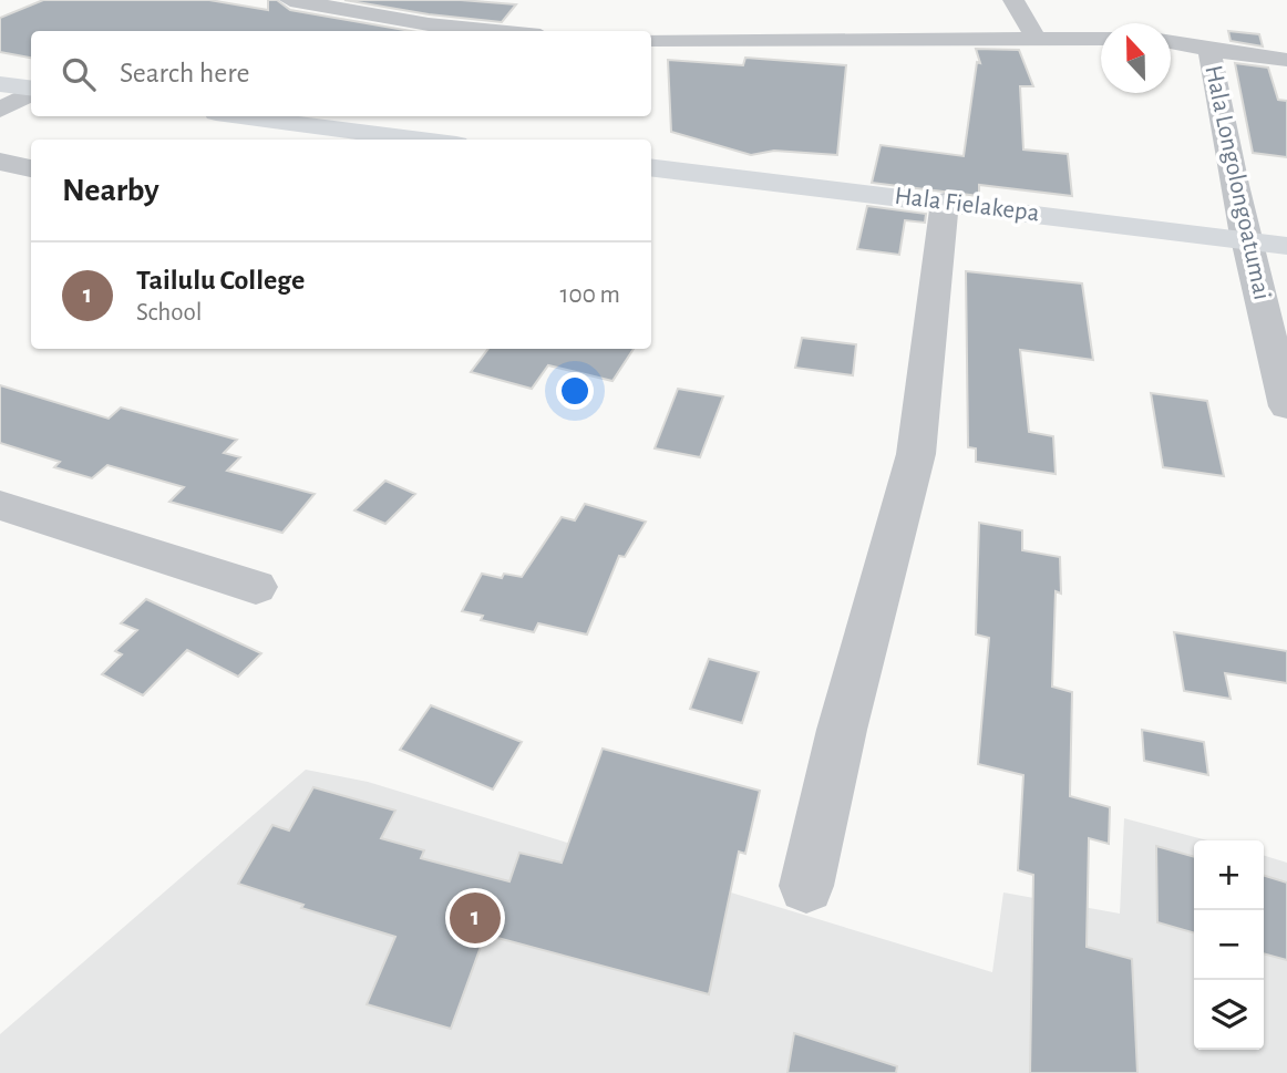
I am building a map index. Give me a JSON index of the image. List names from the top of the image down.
{
  "streets": {
    "street": ["Hala Longolongoatumai", "Hala Fielakepa"]
  },
  "crossings": [
    ["Hala Longolongoatumai", "Hala Fielakepa"]
  ],
  "north": "top",
  "page": {
    "search": "Search here",
    "heading": "Nearby",
    "list": [
      {
        "mark": "1",
        "name": "Tailulu College",
        "note": "School",
        "value": "100 m"
      }
    ],
    "map_buttons": ["+", "−"],
    "pins": "1"
  }
}
